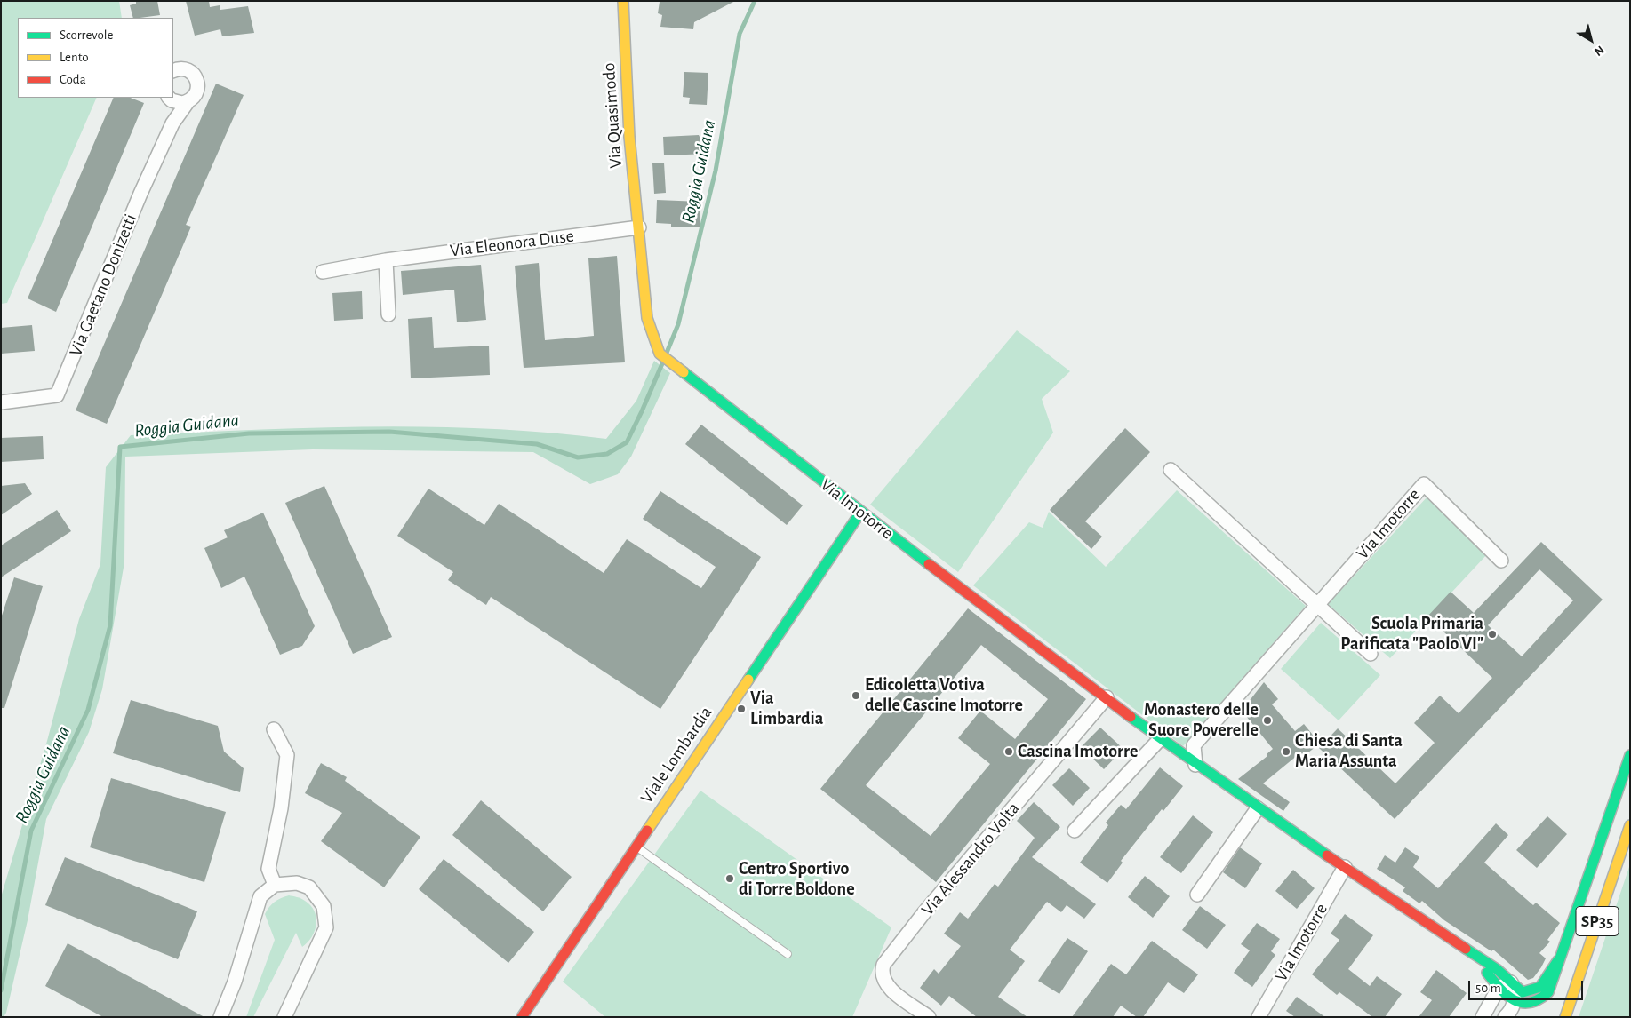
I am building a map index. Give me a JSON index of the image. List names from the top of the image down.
{
  "streets": {
    "main road": [
      "Via Quasimodo",
      "Via Imotorre",
      "Viale Lombardia",
      "SP35"
    ],
    "street": ["Via Eleonora Duse", "Via Gaetano Donizetti", "Via Alessandro Volta"]
  },
  "crossings": [
    ["Via Quasimodo", "Via Eleonora Duse"],
    ["Via Quasimodo", "Via Imotorre"],
    ["Via Eleonora Duse", "Via Imotorre"],
    ["Via Imotorre", "Viale Lombardia"],
    ["Via Imotorre", "Via Alessandro Volta"]
  ],
  "water": ["Roggia Guidana"],
  "places": [
    "Scuola Primaria Parificata \"Paolo VI\"",
    "Edicoletta Votiva delle Cascine Imotorre",
    "Via Limbardia",
    "Monastero delle Suore Poverelle",
    "Cascina Imotorre",
    "Chiesa di Santa Maria Assunta",
    "Centro Sportivo di Torre Boldone"
  ],
  "legend": ["Scorrevole", "Lento", "Coda"],
  "scale_bar": "50 m",
  "north": "bottom right"
}
